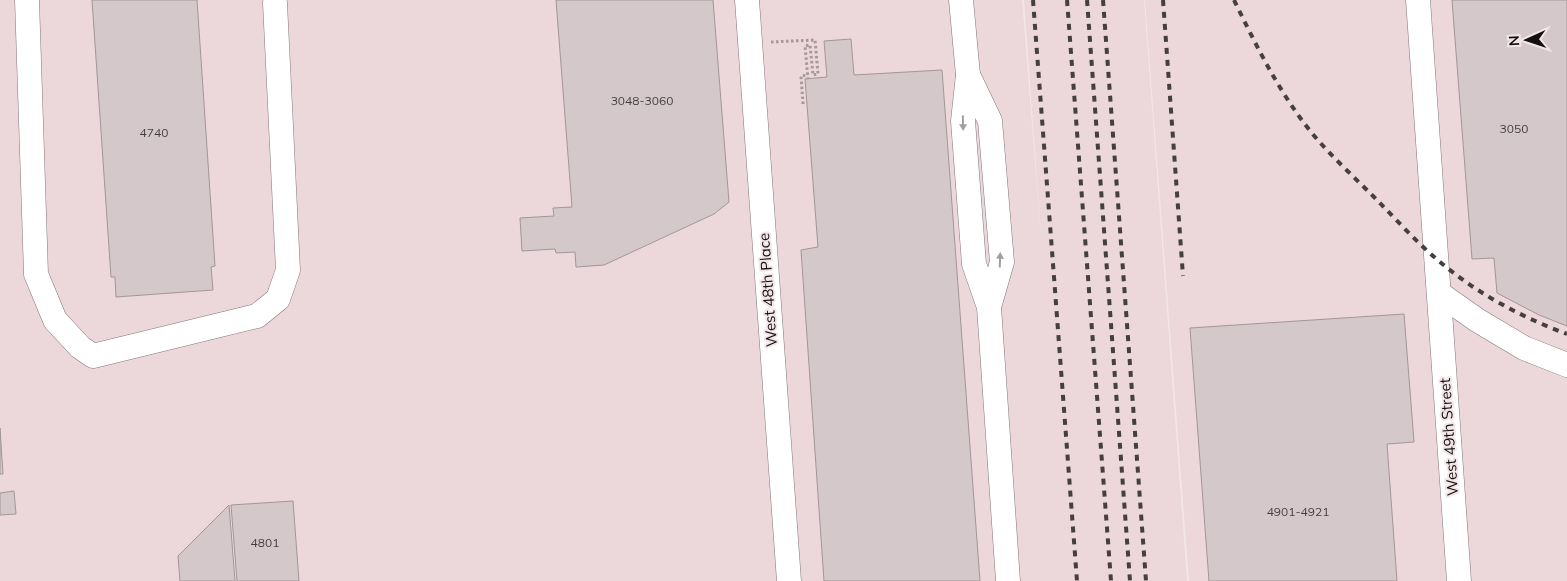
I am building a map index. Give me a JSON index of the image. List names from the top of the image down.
{
  "streets": {
    "street": ["West 48th Place", "West 49th Street"]
  },
  "house_numbers": [
    "3048-3060",
    "3050",
    "4740",
    "4901-4921",
    "4801"
  ],
  "north": "left"
}
